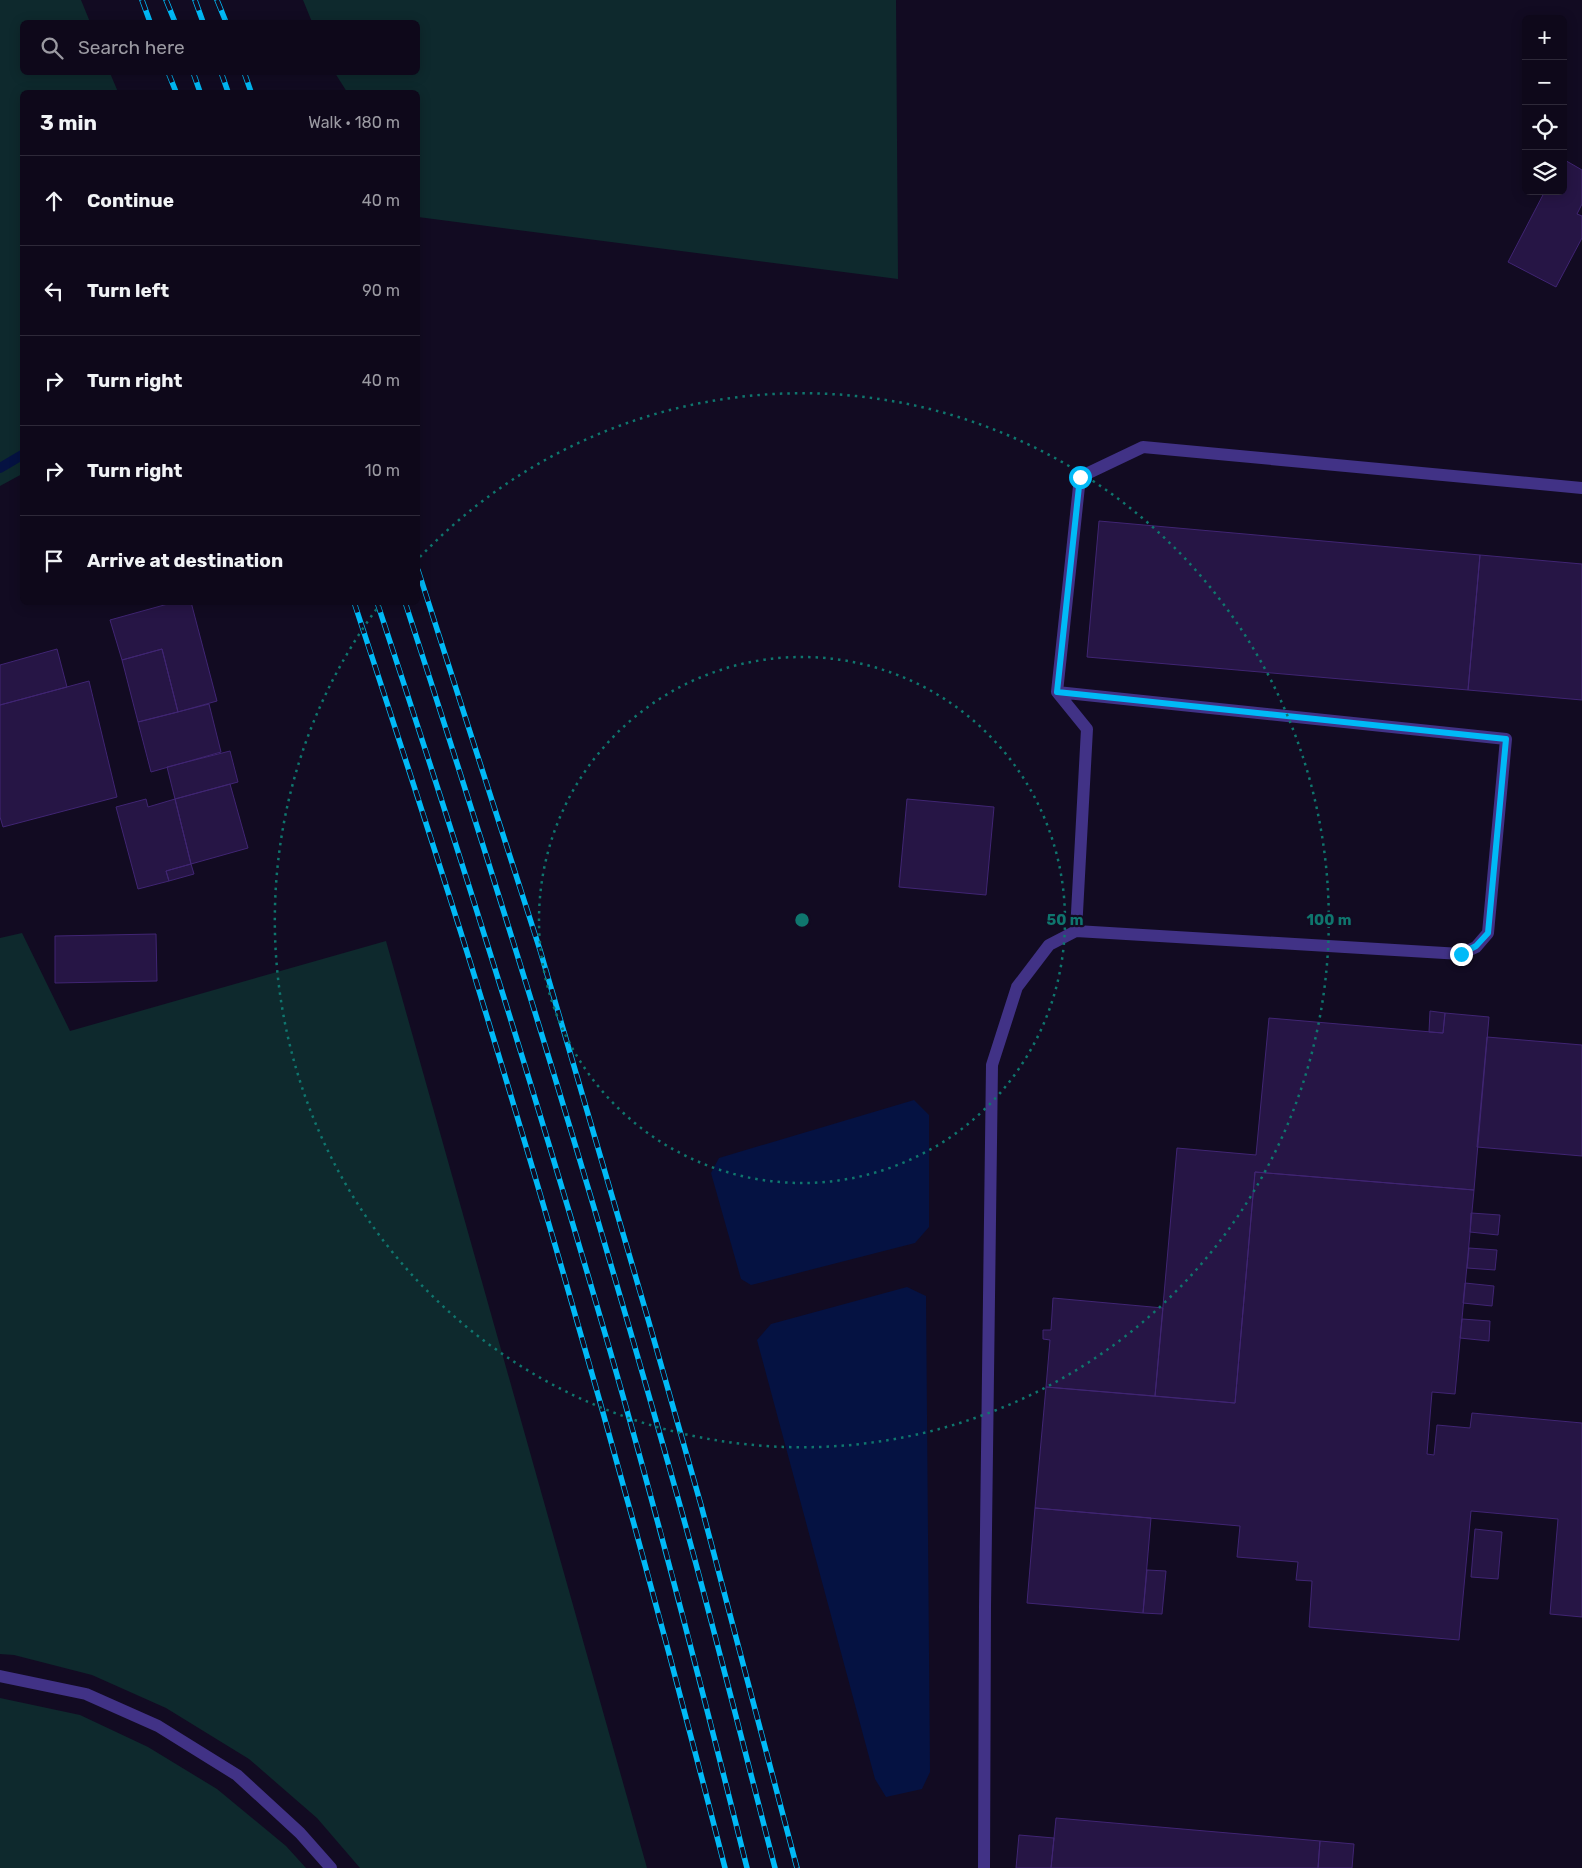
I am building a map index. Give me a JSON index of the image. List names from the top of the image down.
{
  "page": {
    "map_buttons": ["+", "−"],
    "search": "Search here",
    "heading": ["3 min", "Walk · 180 m"],
    "list": [
      ["Continue", "40 m"],
      ["Turn left", "90 m"],
      ["Turn right", "40 m"],
      ["Turn right", "10 m"],
      "Arrive at destination"
    ]
  },
  "rings": ["50 m", "100 m"]
}
